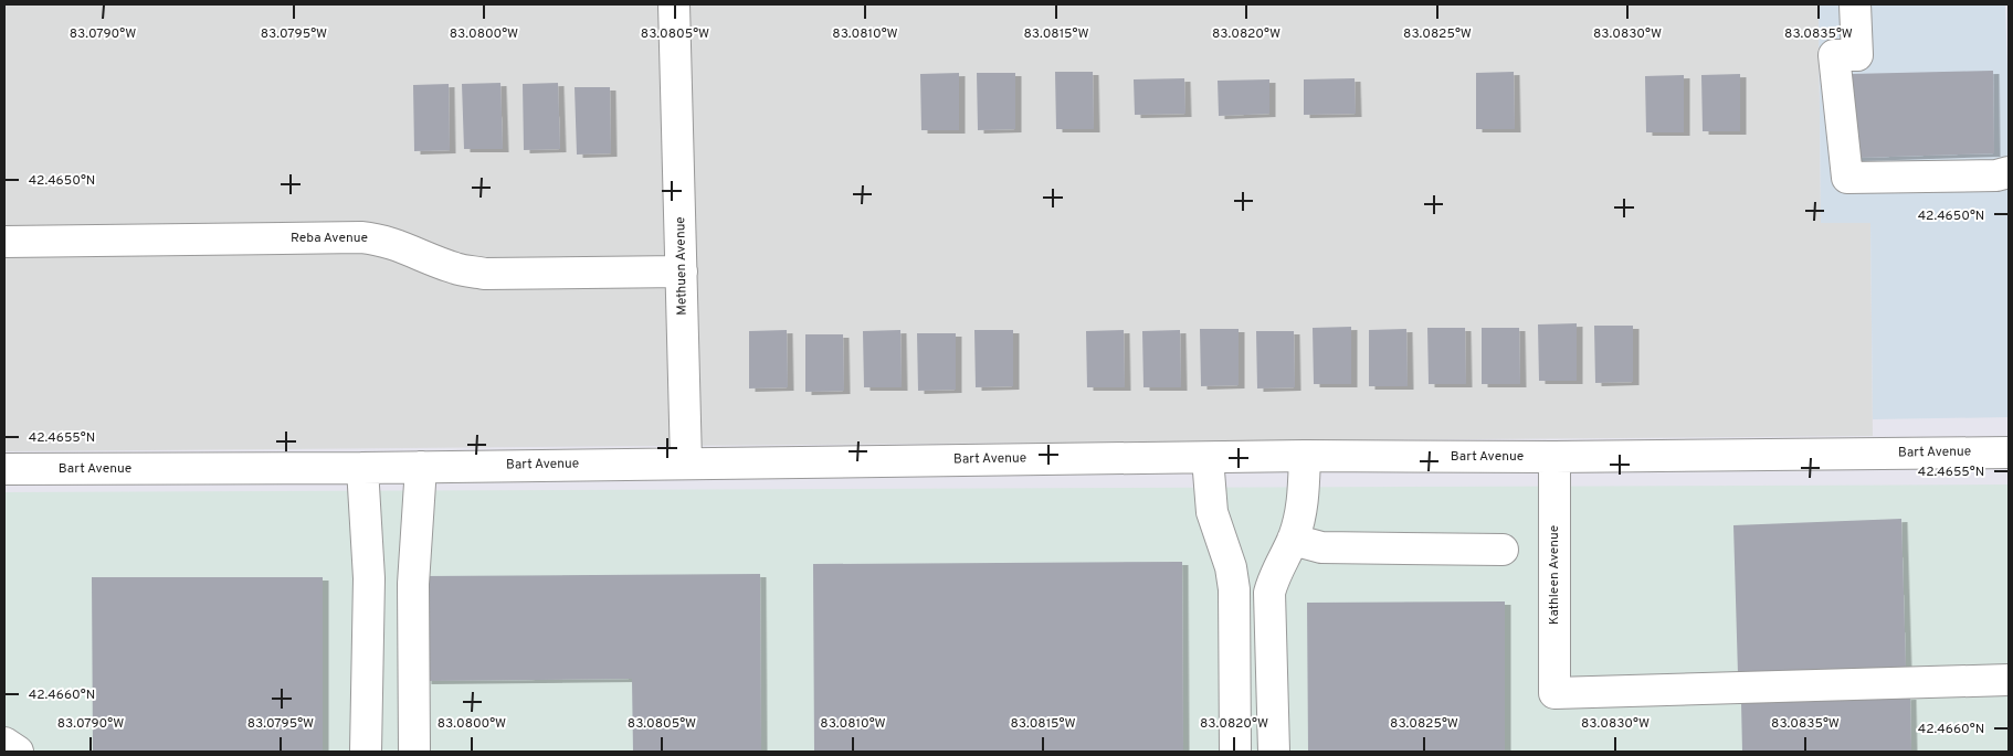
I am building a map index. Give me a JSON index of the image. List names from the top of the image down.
{
  "streets": {
    "street": [
      "Reba Avenue",
      "Methuen Avenue",
      "Bart Avenue",
      "Kathleen Avenue"
    ]
  },
  "crossings": [
    ["Reba Avenue", "Methuen Avenue"],
    ["Methuen Avenue", "Bart Avenue"],
    ["Bart Avenue", "Kathleen Avenue"]
  ],
  "coordinates": [
    "83.0790°W",
    "83.0795°W",
    "83.0800°W",
    "83.0805°W",
    "83.0810°W",
    "83.0815°W",
    "83.0820°W",
    "83.0825°W",
    "83.0830°W",
    "83.0835°W",
    "42.4650°N",
    "42.4655°N",
    "42.4660°N"
  ]
}
